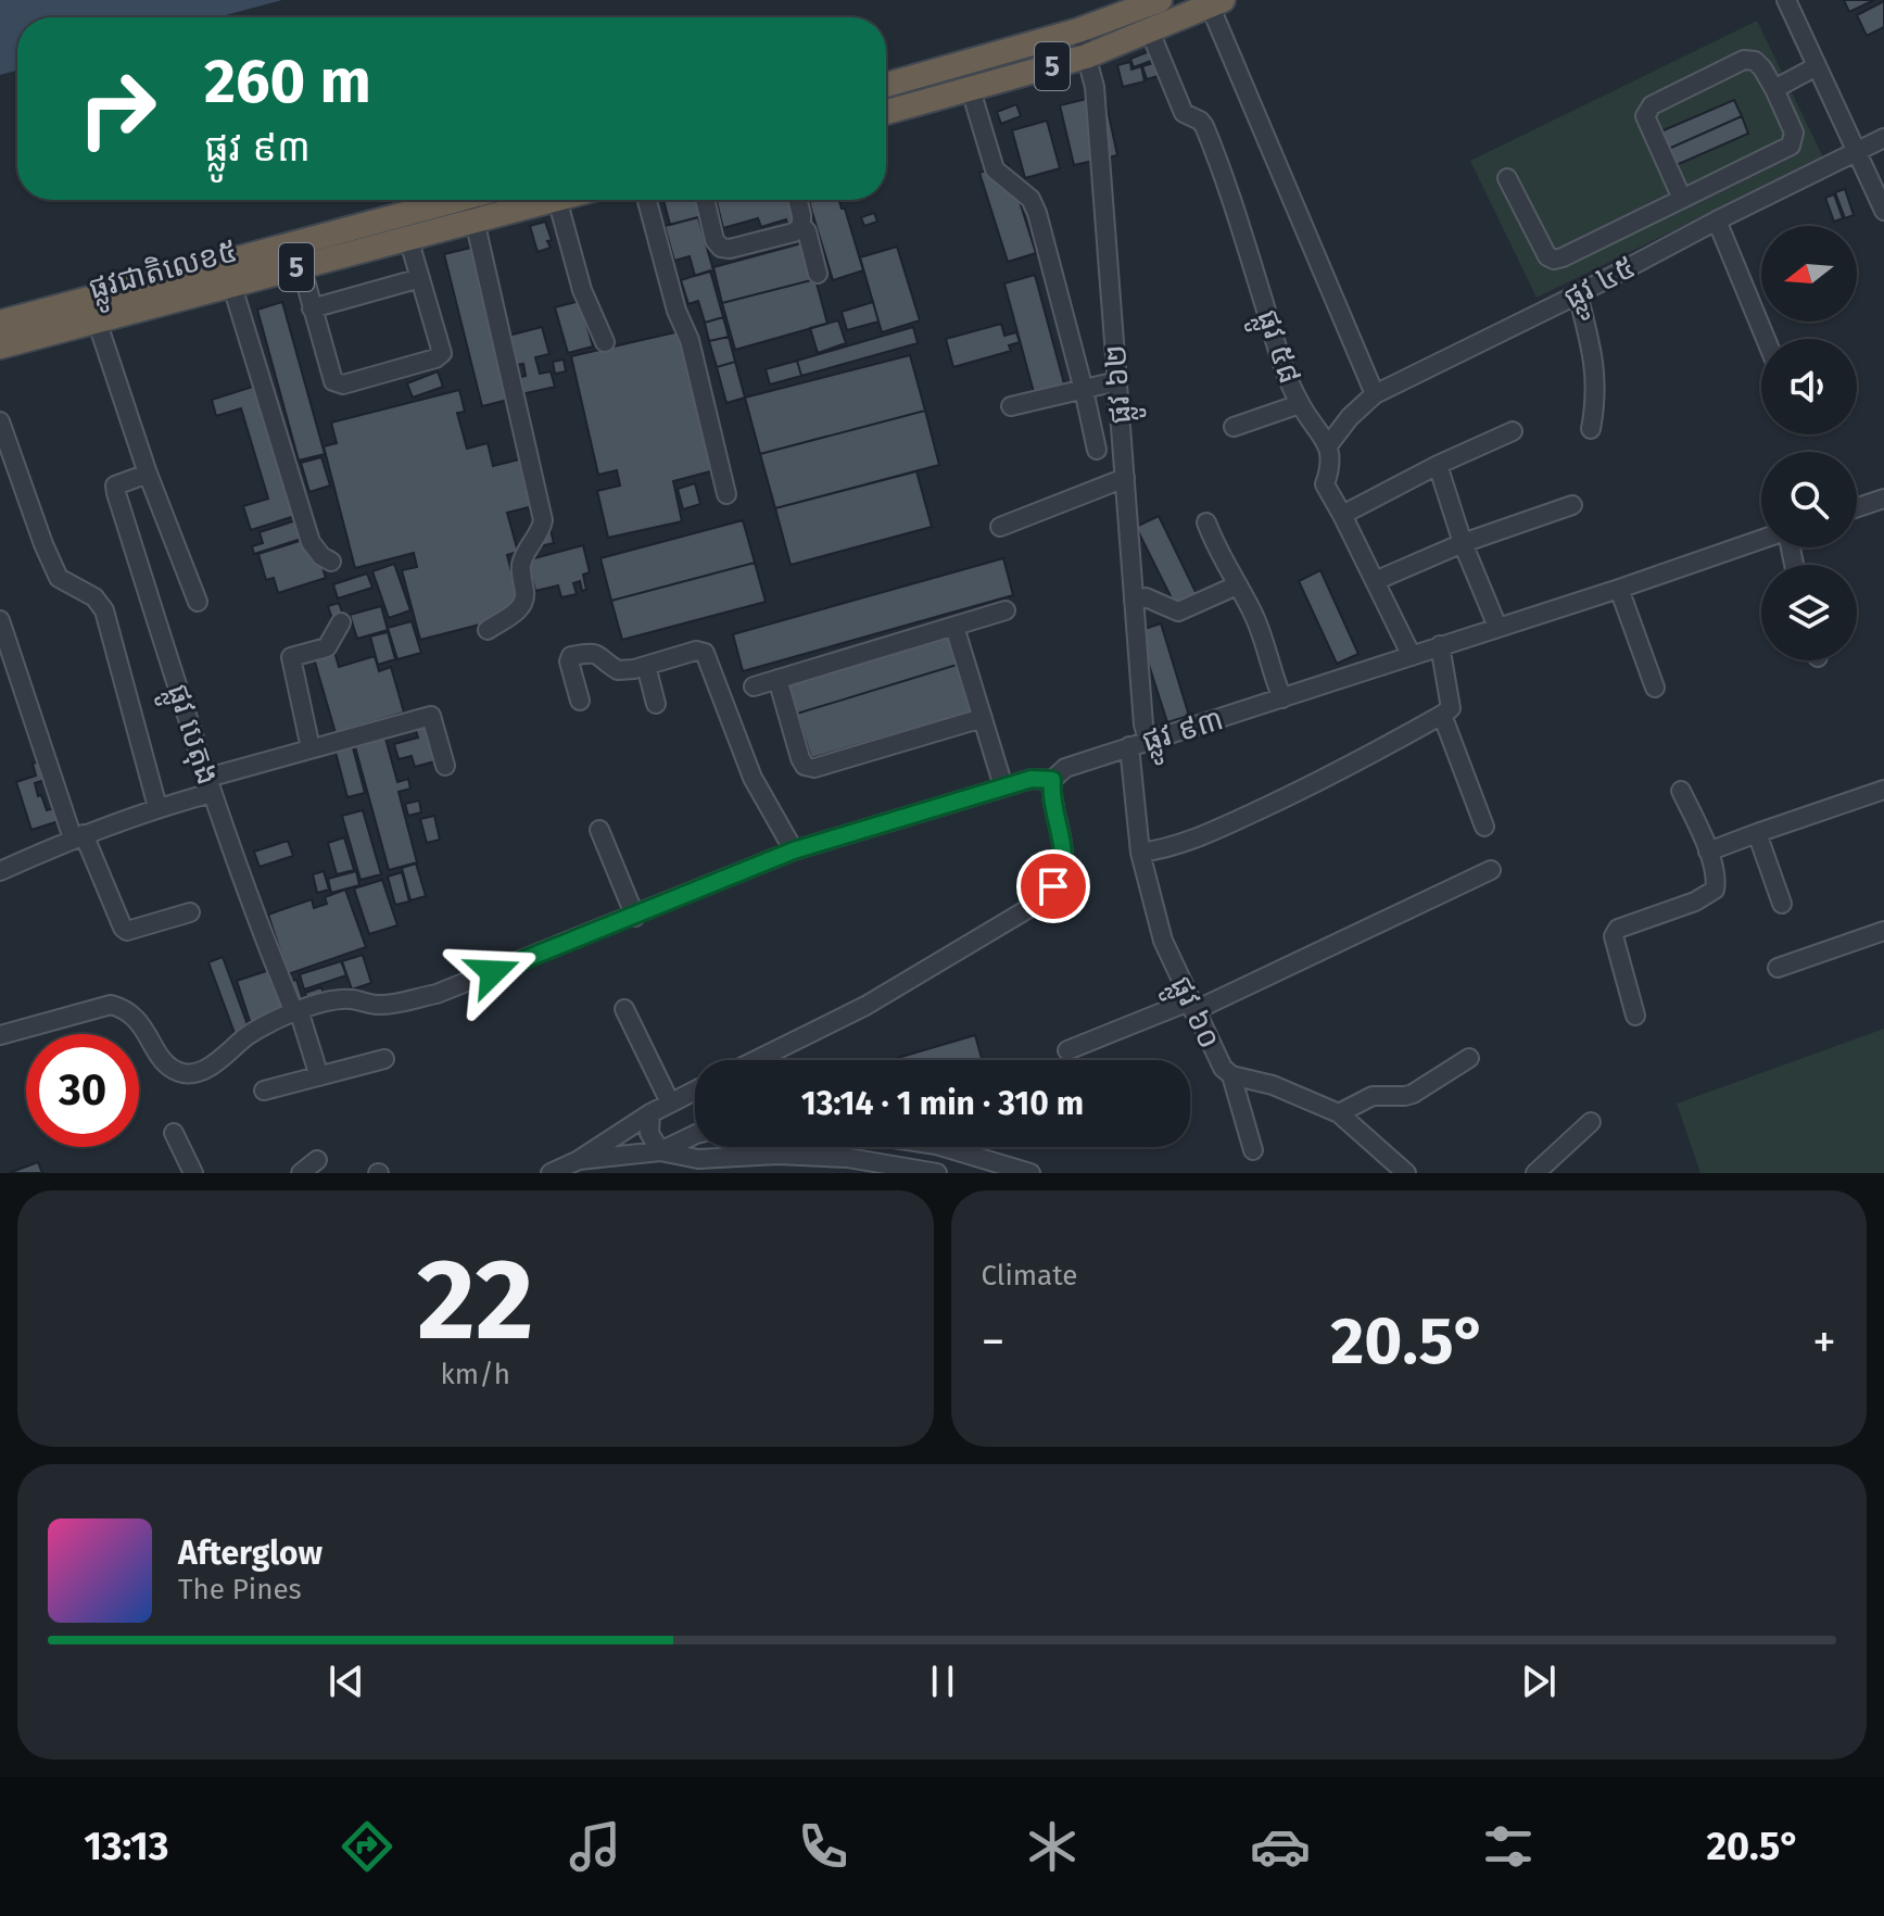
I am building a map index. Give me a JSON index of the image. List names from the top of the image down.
{
  "streets": {
    "highway": ["5", "ផ្លូវជាតិលេខ៥"],
    "street": [
      "ផ្លូវ ៤៥",
      "ផ្លូវ ៥៨",
      "ផ្លូវ ៦២",
      "ផ្លូវ ៩៣",
      "ផ្លូវ បេតុង",
      "ផ្លូវ ៦០"
    ]
  },
  "crossings": [
    ["5", "ផ្លូវ ៥៨"],
    ["5", "ផ្លូវ ៦២"],
    ["ផ្លូវ ៤៥", "ផ្លូវ ៥៨"],
    ["ផ្លូវ ៦២", "ផ្លូវ ៩៣"],
    ["ផ្លូវ ៦២", "ផ្លូវ ៦០"],
    ["ផ្លូវ ៩៣", "ផ្លូវ ៦០"]
  ],
  "north": "left",
  "page": {
    "turn": ["260 m", "ផ្លូវ ៩៣"],
    "limit": "30",
    "trip": "13:14 · 1 min · 310 m",
    "tile": [
      ["22", "km/h"],
      "Climate"
    ],
    "heat": ["−", "20.5°", "+"],
    "song": ["Afterglow", "The Pines"],
    "tabs": ["13:13", "20.5°"]
  }
}
